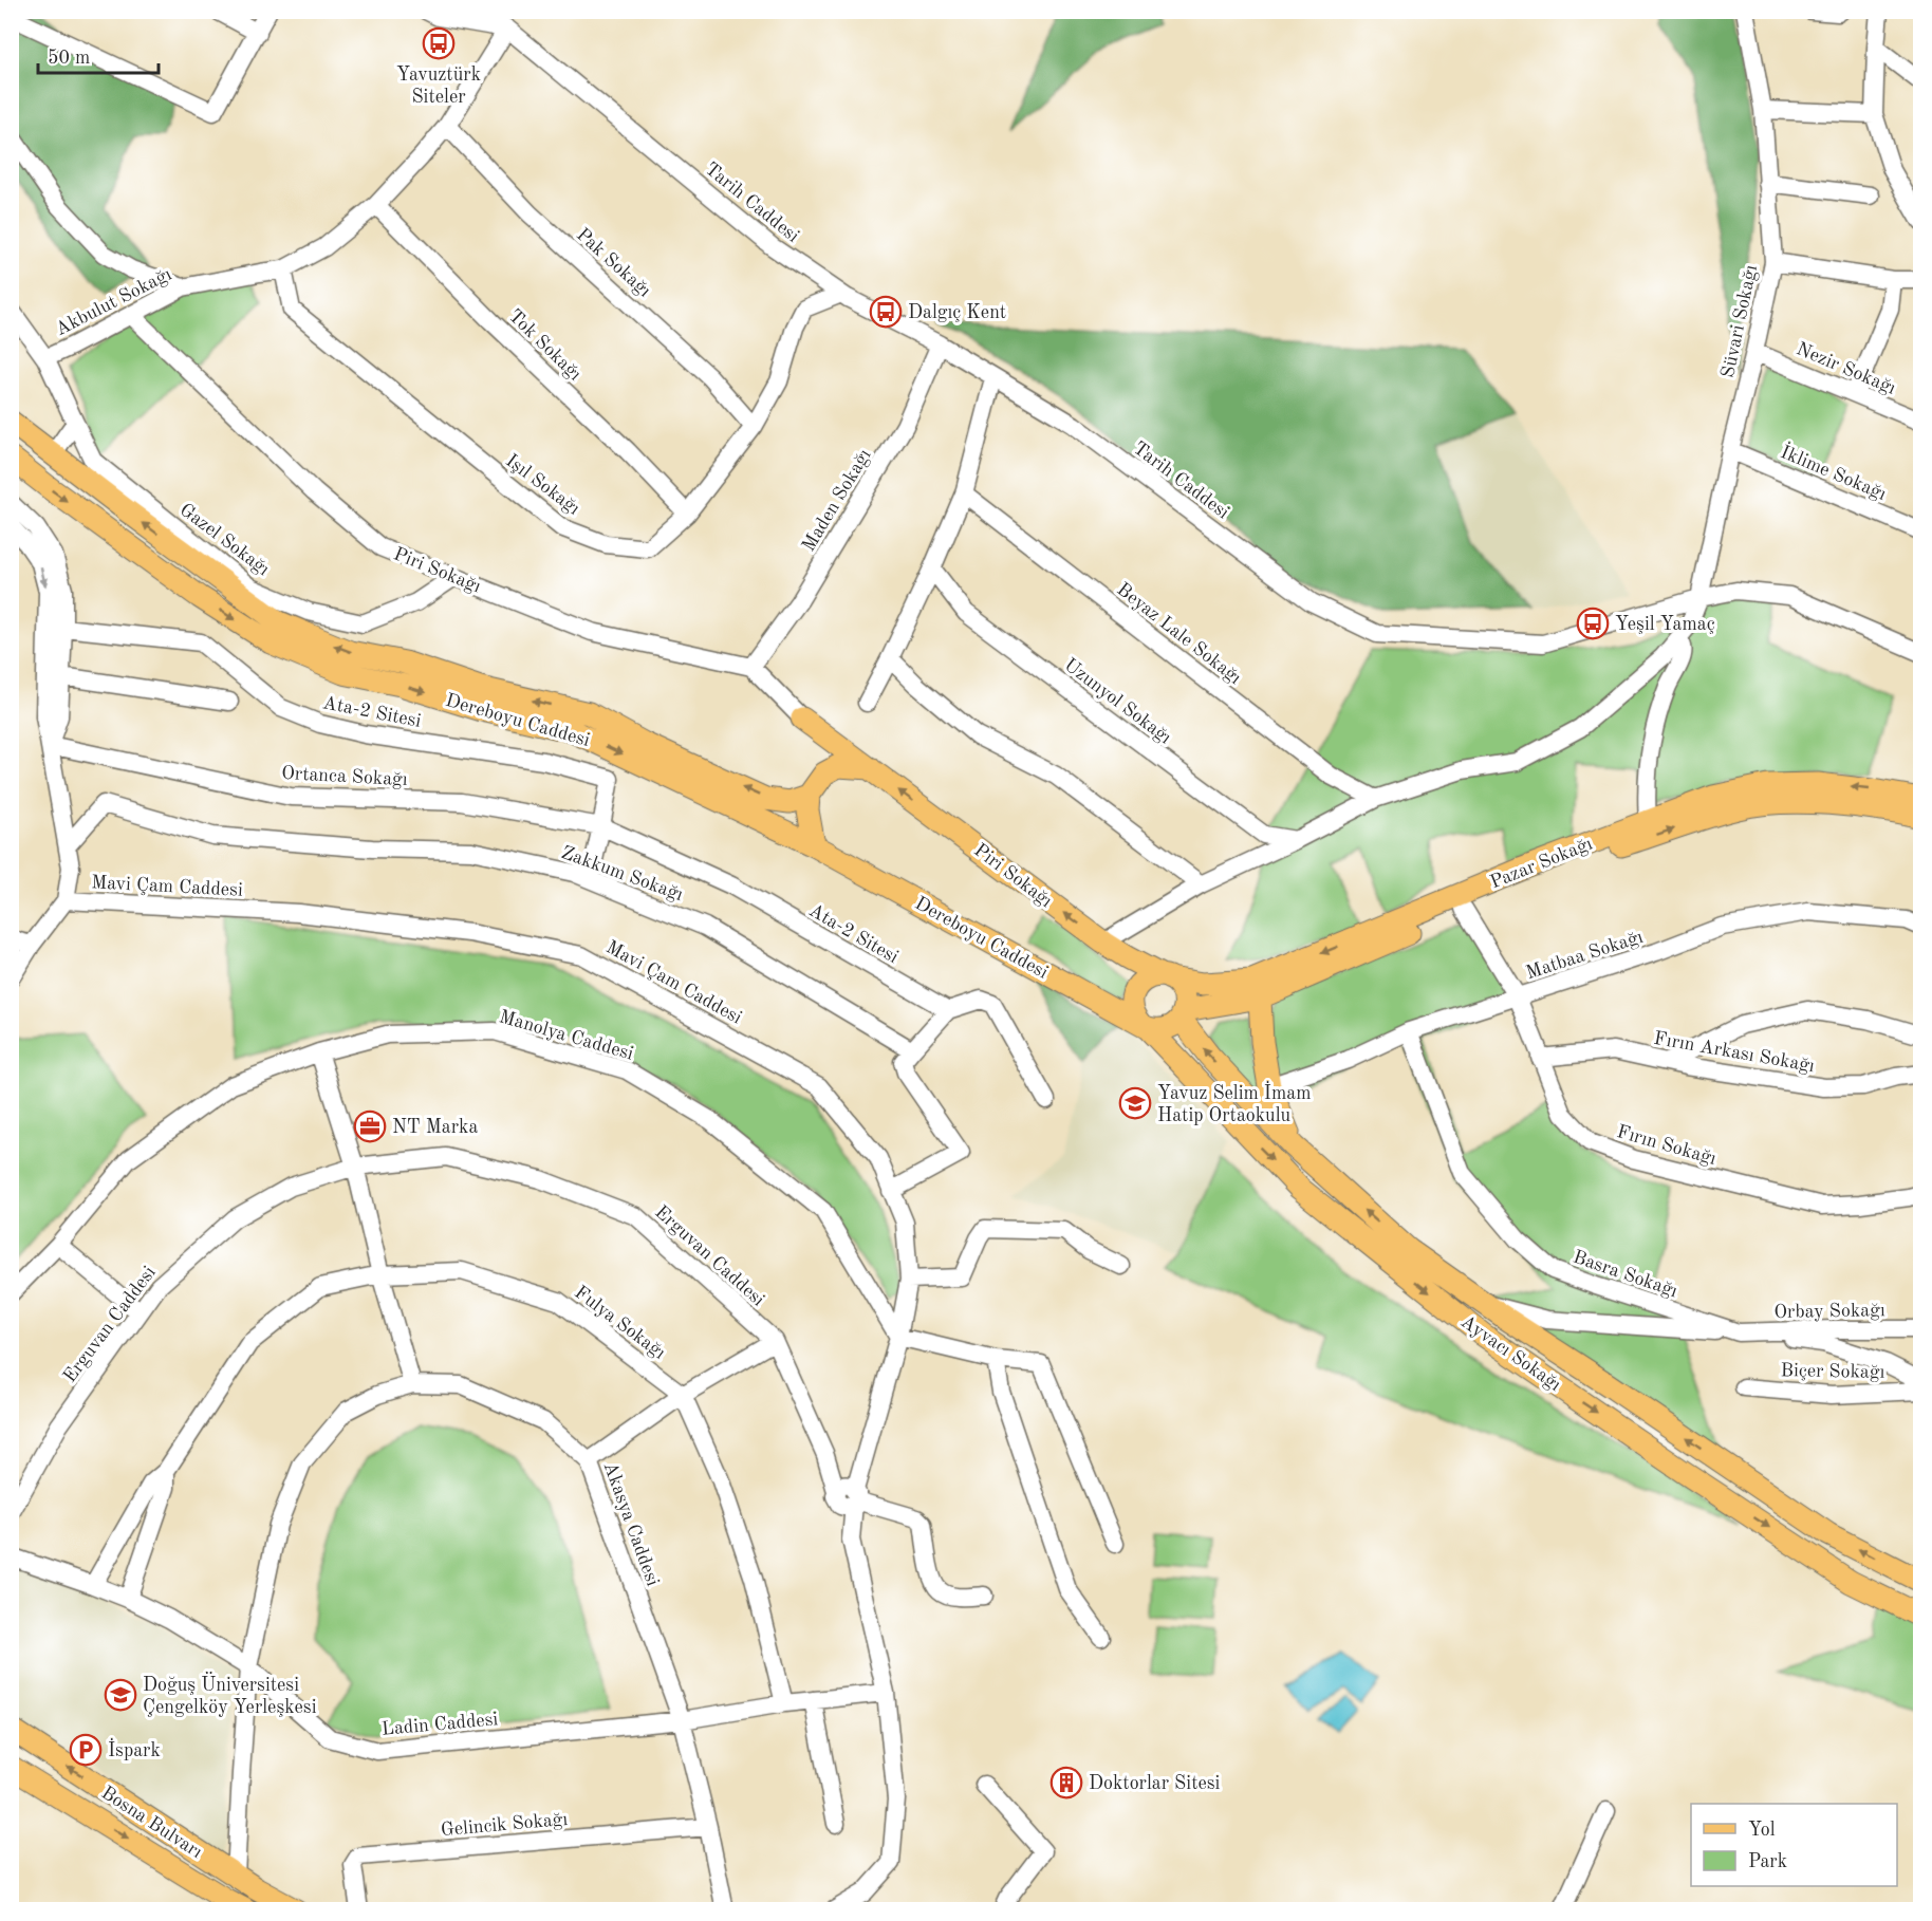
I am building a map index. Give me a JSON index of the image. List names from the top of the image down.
{
  "streets": {
    "main road": [
      "Piri Sokağı",
      "Dereboyu Caddesi",
      "Pazar Sokağı",
      "Ayvacı Sokağı",
      "Bosna Bulvarı"
    ],
    "street": [
      "Tarih Caddesi",
      "Pak Sokağı",
      "Akbulut Sokağı",
      "Süvari Sokağı",
      "Tok Sokağı",
      "Nezir Sokağı",
      "İklime Sokağı",
      "Işıl Sokağı",
      "Maden Sokağı",
      "Gazel Sokağı",
      "Beyaz Lale Sokağı",
      "Uzunyol Sokağı",
      "Ata-2 Sitesi",
      "Ortanca Sokağı",
      "Zakkum Sokağı",
      "Mavi Çam Caddesi",
      "Matbaa Sokağı",
      "Manolya Caddesi",
      "Fırın Arkası Sokağı",
      "Fırın Sokağı",
      "Erguvan Caddesi",
      "Basra Sokağı",
      "Orbay Sokağı",
      "Fulya Sokağı",
      "Biçer Sokağı",
      "Akasya Caddesi",
      "Ladin Caddesi",
      "Gelincik Sokağı"
    ]
  },
  "crossings": [
    ["Tarih Caddesi", "Akbulut Sokağı"],
    ["Tarih Caddesi", "Süvari Sokağı"],
    ["Tarih Caddesi", "Işıl Sokağı"],
    ["Tarih Caddesi", "Maden Sokağı"],
    ["Pak Sokağı", "Akbulut Sokağı"],
    ["Pak Sokağı", "Işıl Sokağı"],
    ["Akbulut Sokağı", "Tok Sokağı"],
    ["Akbulut Sokağı", "Işıl Sokağı"],
    ["Akbulut Sokağı", "Gazel Sokağı"],
    ["Akbulut Sokağı", "Piri Sokağı"],
    ["Süvari Sokağı", "Nezir Sokağı"],
    ["Süvari Sokağı", "İklime Sokağı"],
    ["Tok Sokağı", "Işıl Sokağı"],
    ["Maden Sokağı", "Piri Sokağı"],
    ["Gazel Sokağı", "Piri Sokağı"],
    ["Piri Sokağı", "Dereboyu Caddesi"],
    ["Piri Sokağı", "Pazar Sokağı"],
    ["Piri Sokağı", "Ayvacı Sokağı"],
    ["Ata-2 Sitesi", "Ortanca Sokağı"],
    ["Ata-2 Sitesi", "Zakkum Sokağı"],
    ["Dereboyu Caddesi", "Pazar Sokağı"],
    ["Dereboyu Caddesi", "Ayvacı Sokağı"],
    ["Pazar Sokağı", "Fırın Sokağı"],
    ["Pazar Sokağı", "Ayvacı Sokağı"],
    ["Mavi Çam Caddesi", "Manolya Caddesi"],
    ["Mavi Çam Caddesi", "Erguvan Caddesi"],
    ["Matbaa Sokağı", "Fırın Sokağı"],
    ["Matbaa Sokağı", "Basra Sokağı"],
    ["Fırın Arkası Sokağı", "Fırın Sokağı"],
    ["Erguvan Caddesi", "Ladin Caddesi"],
    ["Basra Sokağı", "Orbay Sokağı"],
    ["Basra Sokağı", "Ayvacı Sokağı"],
    ["Orbay Sokağı", "Ayvacı Sokağı"],
    ["Fulya Sokağı", "Ladin Caddesi"],
    ["Akasya Caddesi", "Ladin Caddesi"],
    ["Akasya Caddesi", "Bosna Bulvarı"],
    ["Akasya Caddesi", "Gelincik Sokağı"]
  ],
  "places": {
    "bus stop": ["Yavuztürk Siteler", "Dalgıç Kent", "Yeşil Yamaç"],
    "school or university": ["Yavuz Selim İmam Hatip Ortaokulu", "Doğuş Üniversitesi Çengelköy Yerleşkesi"],
    "office": ["NT Marka"],
    "parking": ["İspark"],
    "building": ["Doktorlar Sitesi"]
  },
  "legend": ["Yol", "Park"],
  "scale_bar": "50 m"
}
